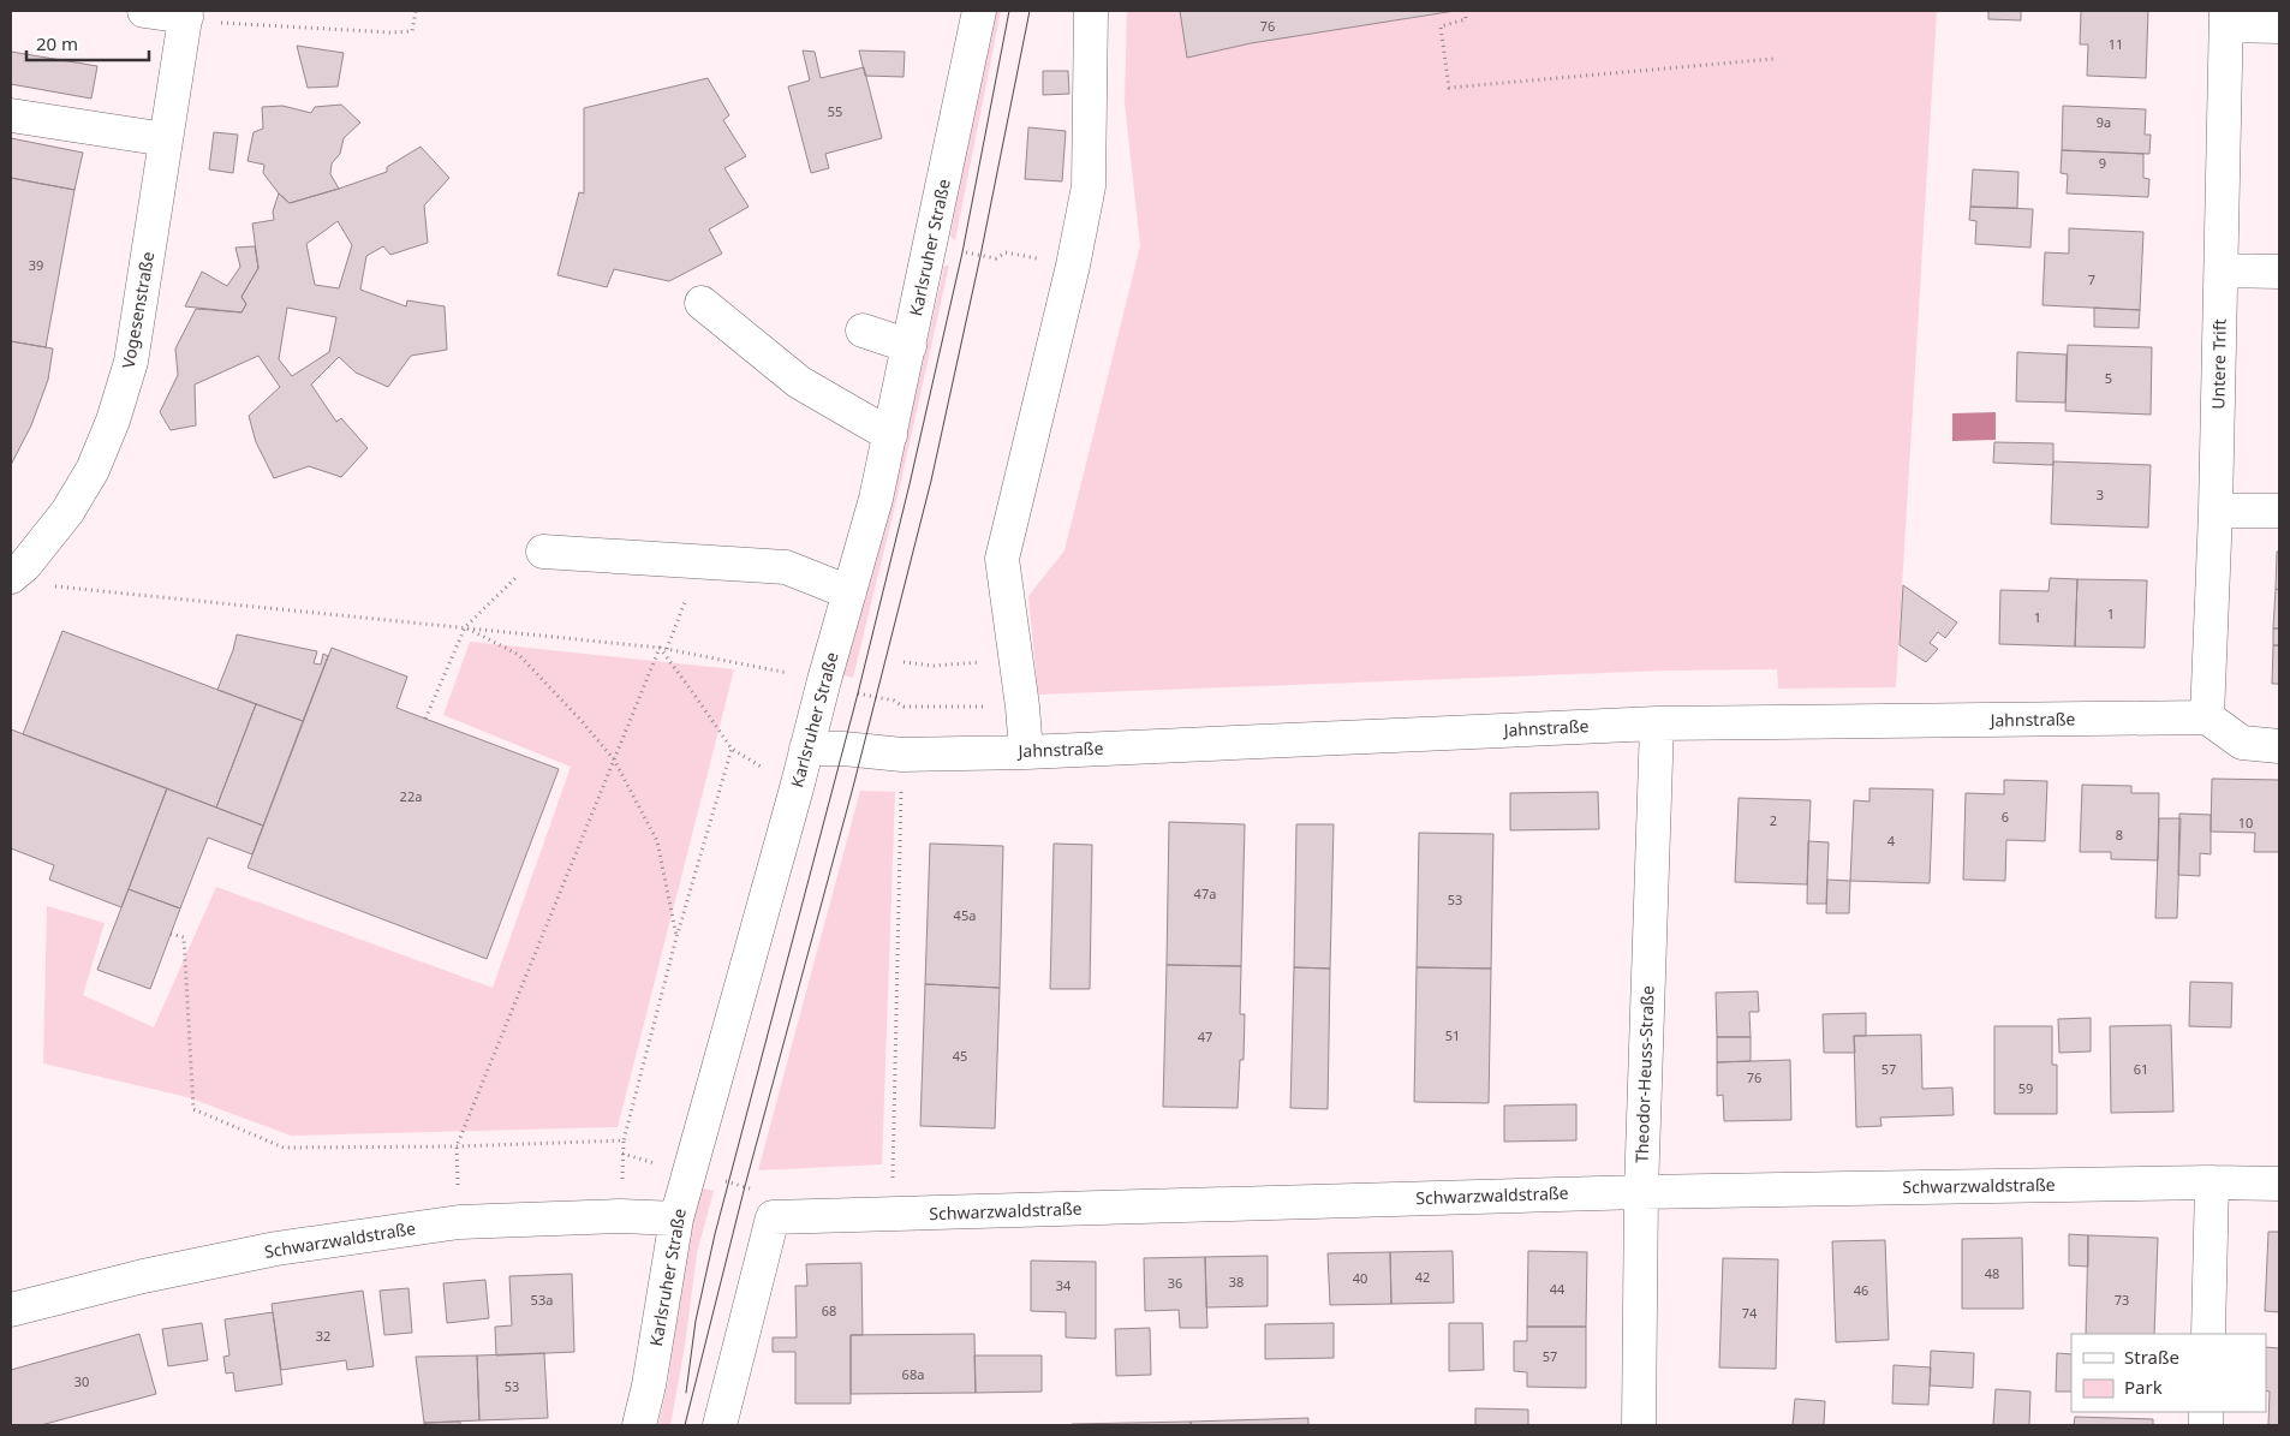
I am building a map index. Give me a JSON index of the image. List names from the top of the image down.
{
  "streets": {
    "street": [
      "Karlsruher Straße",
      "Vogesenstraße",
      "Untere Trift",
      "Jahnstraße",
      "Theodor-Heuss-Straße",
      "Schwarzwaldstraße"
    ]
  },
  "crossings": [
    ["Karlsruher Straße", "Jahnstraße"],
    ["Karlsruher Straße", "Schwarzwaldstraße"],
    ["Untere Trift", "Jahnstraße"],
    ["Jahnstraße", "Theodor-Heuss-Straße"],
    ["Theodor-Heuss-Straße", "Schwarzwaldstraße"]
  ],
  "house_numbers": [
    "76",
    "11",
    "55",
    "9a",
    "9",
    "39",
    "7",
    "5",
    "3",
    "1",
    "1",
    "22a",
    "6",
    "2",
    "10",
    "8",
    "4",
    "47a",
    "53",
    "45a",
    "51",
    "47",
    "45",
    "57",
    "61",
    "76",
    "59",
    "48",
    "42",
    "40",
    "38",
    "36",
    "34",
    "44",
    "46",
    "53a",
    "73",
    "68",
    "74",
    "32",
    "57",
    "68a",
    "30",
    "53"
  ],
  "legend": ["Straße", "Park"],
  "scale_bar": "20 m"
}
